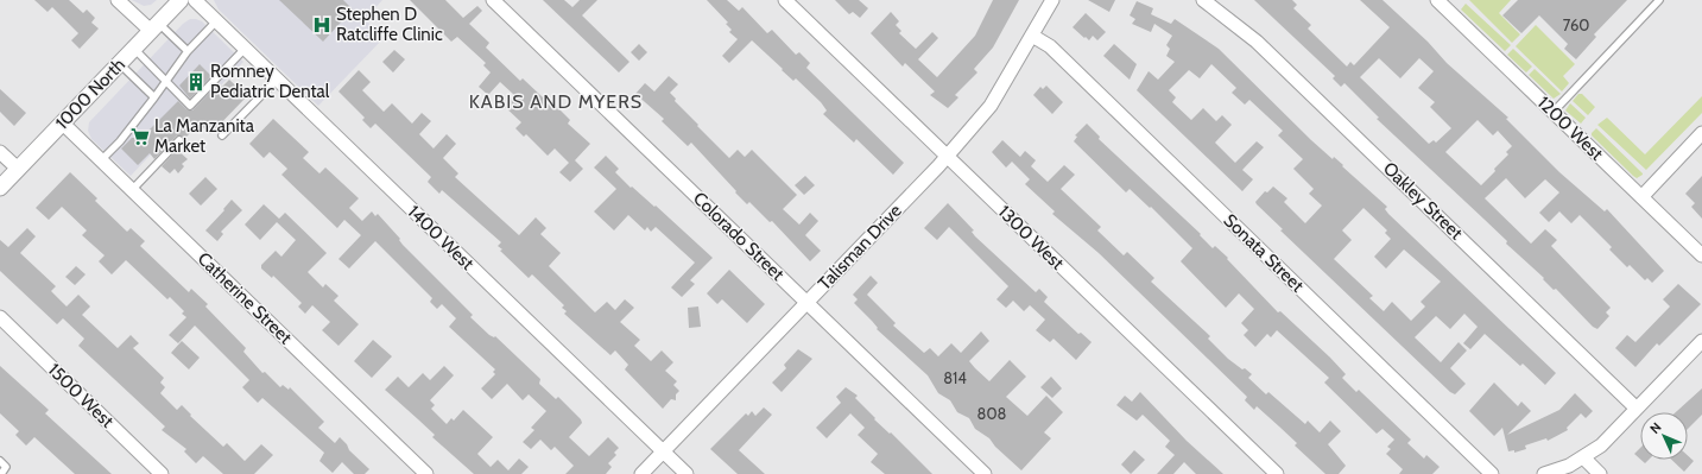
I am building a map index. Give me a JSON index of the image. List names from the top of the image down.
{
  "streets": {
    "street": [
      "1000 North",
      "1200 West",
      "Oakley Street",
      "Colorado Street",
      "1400 West",
      "1300 West",
      "Talisman Drive",
      "Sonata Street",
      "Catherine Street",
      "1500 West"
    ]
  },
  "crossings": [
    ["1000 North", "Catherine Street"],
    ["Colorado Street", "Talisman Drive"],
    ["1400 West", "Talisman Drive"],
    ["1300 West", "Talisman Drive"],
    ["Talisman Drive", "Sonata Street"]
  ],
  "districts": ["KABIS AND MYERS"],
  "places": {
    "hospital": ["Stephen D Ratcliffe Clinic"],
    "building": ["Romney Pediatric Dental"],
    "supermarket": ["La Manzanita Market"]
  },
  "house_numbers": ["760", "814", "808"],
  "north": "top left"
}
